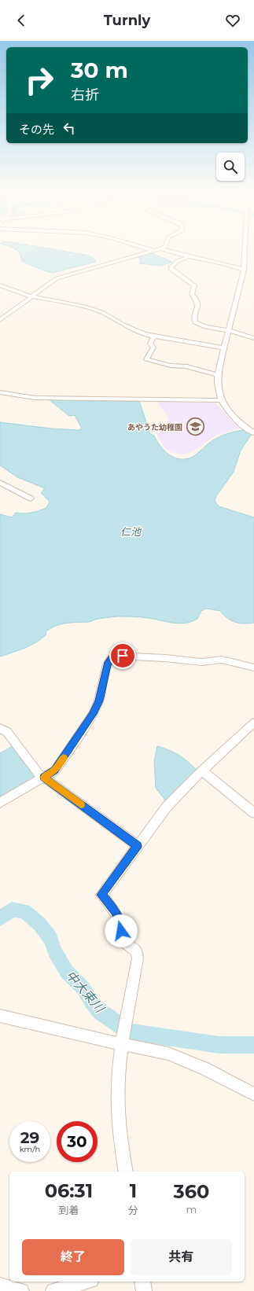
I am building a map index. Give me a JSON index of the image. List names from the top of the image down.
{
  "water": ["仁池", "中大束川"],
  "places": {
    "school or university": ["あやうた幼稚園"]
  },
  "page": {
    "header": "Turnly",
    "turn": ["30 m", "右折"],
    "then": "その先",
    "speed": "29 km/h",
    "limit": "30",
    "eta": [
      "06:31",
      "到着",
      "1",
      "分",
      "360",
      "m"
    ],
    "buttons": ["終了", "共有"]
  }
}
